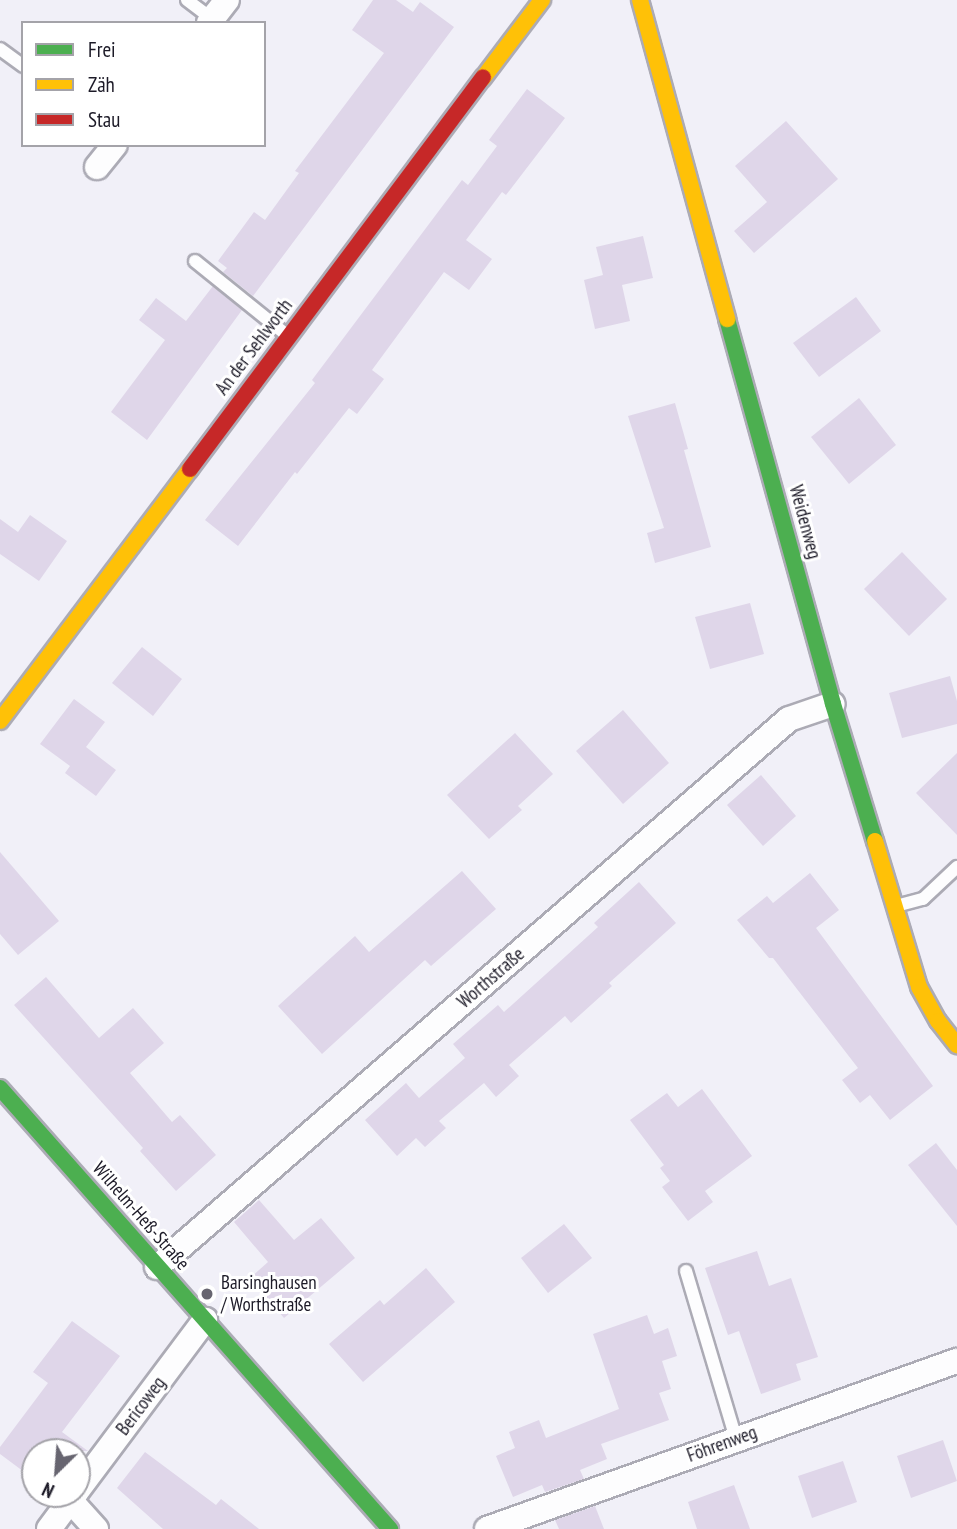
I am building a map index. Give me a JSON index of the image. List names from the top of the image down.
{
  "streets": {
    "street": [
      "An der Sehlworth",
      "Weidenweg",
      "Worthstraße",
      "Wilhelm-Heß-Straße",
      "Bericoweg",
      "Föhrenweg"
    ]
  },
  "crossings": [
    ["Weidenweg", "Worthstraße"],
    ["Worthstraße", "Wilhelm-Heß-Straße"],
    ["Wilhelm-Heß-Straße", "Bericoweg"]
  ],
  "places": ["Barsinghausen / Worthstraße"],
  "legend": ["Frei", "Zäh", "Stau"],
  "north": "bottom left"
}
